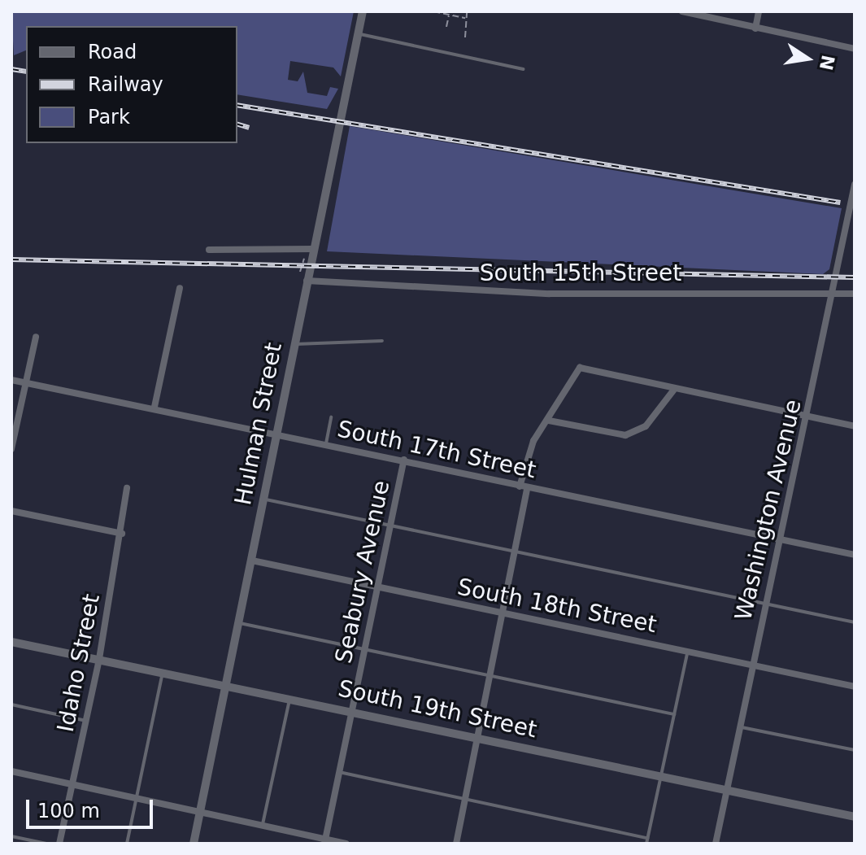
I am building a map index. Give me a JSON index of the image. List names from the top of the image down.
{
  "streets": {
    "street": [
      "South 15th Street",
      "Hulman Street",
      "South 17th Street",
      "Washington Avenue",
      "Seabury Avenue",
      "South 18th Street",
      "Idaho Street",
      "South 19th Street"
    ]
  },
  "crossings": [
    ["South 15th Street", "Hulman Street"],
    ["South 15th Street", "Washington Avenue"],
    ["Hulman Street", "South 17th Street"],
    ["Hulman Street", "South 18th Street"],
    ["Hulman Street", "South 19th Street"],
    ["South 17th Street", "Washington Avenue"],
    ["South 17th Street", "Seabury Avenue"],
    ["Washington Avenue", "South 18th Street"],
    ["Washington Avenue", "South 19th Street"],
    ["Seabury Avenue", "South 18th Street"],
    ["Seabury Avenue", "South 19th Street"],
    ["Idaho Street", "South 19th Street"]
  ],
  "legend": ["Road", "Railway", "Park"],
  "scale_bar": "100 m",
  "north": "right"
}
